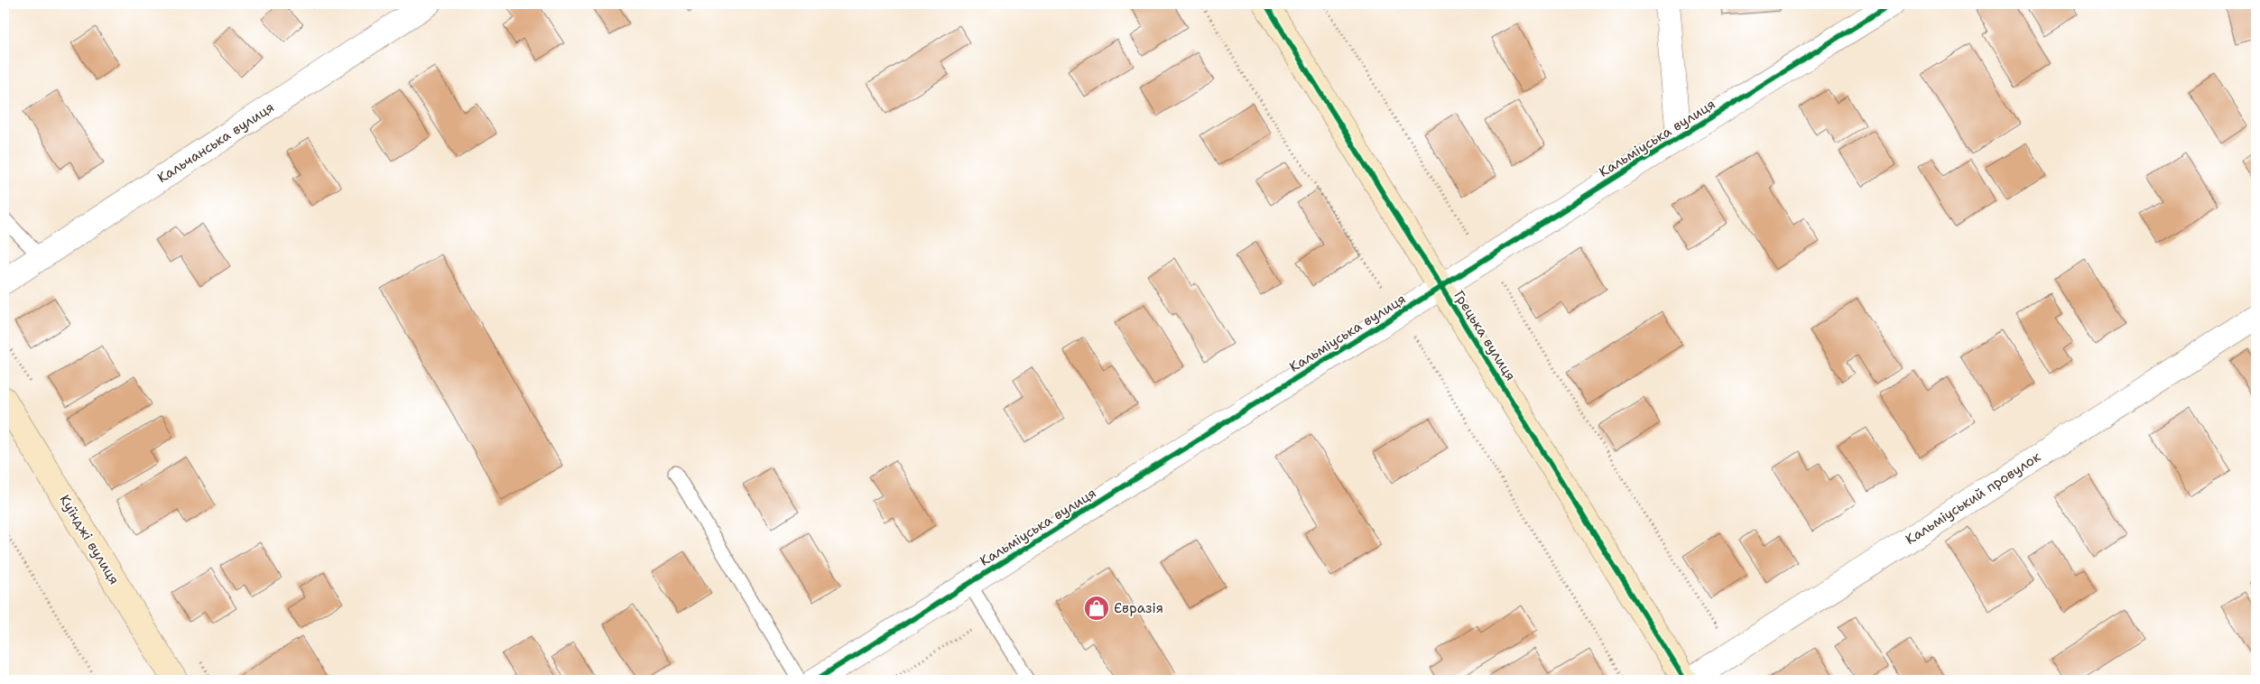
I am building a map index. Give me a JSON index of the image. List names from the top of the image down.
{
  "streets": {
    "street": [
      "Кальміуська вулиця",
      "Кальчанська вулиця",
      "Грецька вулиця",
      "Кальміуський провулок",
      "Куїнджі вулиця"
    ]
  },
  "crossings": [
    ["Кальміуська вулиця", "Грецька вулиця"]
  ],
  "places": {
    "shop": ["Євразія"]
  }
}
